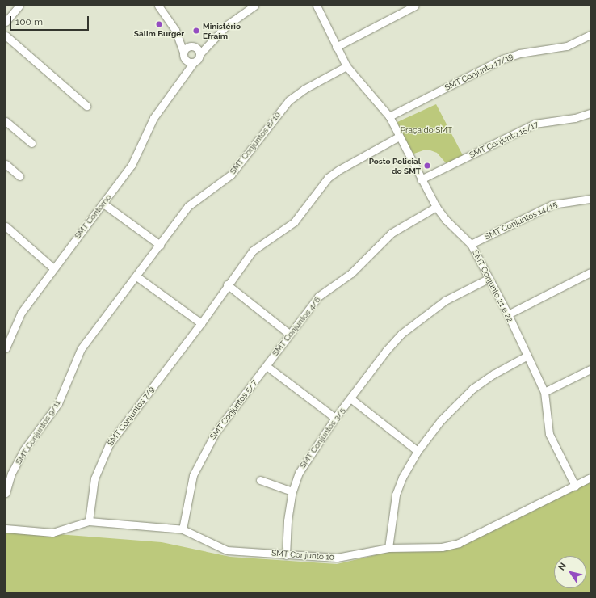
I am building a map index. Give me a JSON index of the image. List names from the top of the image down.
{
  "streets": {
    "street": [
      "SMT Conjunto 17/19",
      "SMT Conjunto 15/17",
      "SMT Conjuntos 8/10",
      "SMT Contorno",
      "SMT Conjuntos 14/15",
      "SMT Conjunto 21 e 22",
      "SMT Conjuntos 4/6",
      "SMT Conjuntos 5/7",
      "SMT Conjuntos 7/9",
      "SMT Conjuntos 9/11",
      "SMT Conjuntos 3/5",
      "SMT Conjunto 10"
    ]
  },
  "crossings": [
    ["SMT Conjunto 17/19", "SMT Conjunto 21 e 22"],
    ["SMT Conjunto 15/17", "SMT Conjunto 21 e 22"],
    ["SMT Conjuntos 8/10", "SMT Conjunto 21 e 22"],
    ["SMT Conjuntos 8/10", "SMT Conjuntos 9/11"],
    ["SMT Conjuntos 14/15", "SMT Conjunto 21 e 22"],
    ["SMT Conjunto 21 e 22", "SMT Conjuntos 4/6"],
    ["SMT Conjunto 21 e 22", "SMT Conjuntos 7/9"],
    ["SMT Conjunto 21 e 22", "SMT Conjuntos 3/5"],
    ["SMT Conjunto 21 e 22", "SMT Conjunto 10"],
    ["SMT Conjuntos 4/6", "SMT Conjuntos 5/7"],
    ["SMT Conjuntos 5/7", "SMT Conjunto 10"],
    ["SMT Conjuntos 7/9", "SMT Conjunto 10"],
    ["SMT Conjuntos 3/5", "SMT Conjunto 10"]
  ],
  "parks": ["Praça do SMT"],
  "places": ["Salim Burger", "Ministério Efraim", "Posto Policial do SMT"],
  "scale_bar": "100 m",
  "north": "top left"
}
